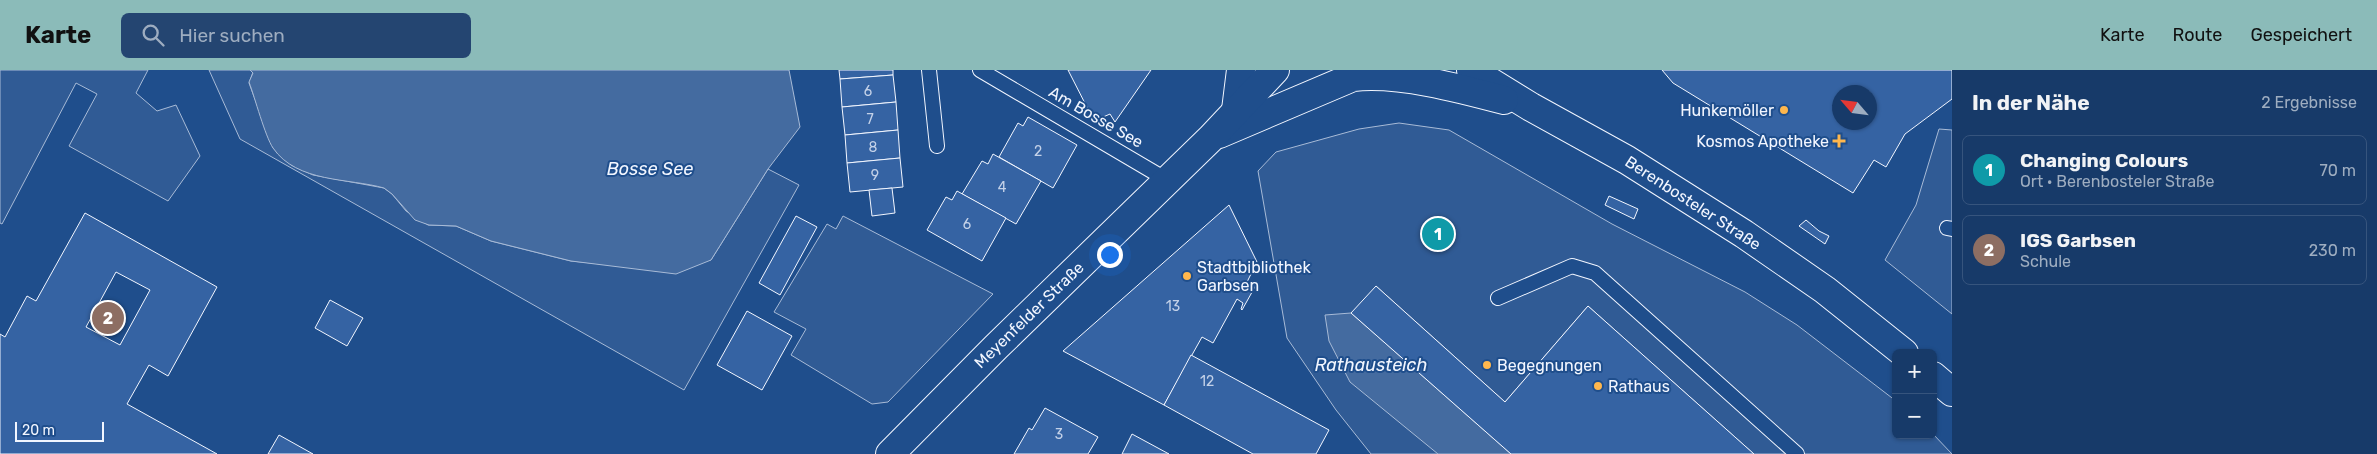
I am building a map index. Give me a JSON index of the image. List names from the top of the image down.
{
  "streets": {
    "street": ["Berenbosteler Straße", "Meyenfelder Straße"],
    "lane": ["Am Bosse See"]
  },
  "crossings": [
    ["Am Bosse See", "Meyenfelder Straße"]
  ],
  "water": ["Bosse See", "Rathausteich"],
  "places": {
    "other": [
      "Hunkemöller",
      "Stadtbibliothek Garbsen",
      "Begegnungen",
      "Rathaus"
    ],
    "health": ["Kosmos Apotheke"]
  },
  "house_numbers": [
    "6",
    "7",
    "8",
    "2",
    "9",
    "4",
    "6",
    "13",
    "12",
    "3"
  ],
  "scale_bar": "20 m",
  "north": "top left",
  "page": {
    "header": "Karte",
    "search": "Hier suchen",
    "nav": ["Karte", "Route", "Gespeichert"],
    "heading": ["In der Nähe", "2 Ergebnisse"],
    "list": [
      {
        "mark": "1",
        "name": "Changing Colours",
        "note": "Ort · Berenbosteler Straße",
        "value": "70 m"
      },
      {
        "mark": "2",
        "name": "IGS Garbsen",
        "note": "Schule",
        "value": "230 m"
      }
    ],
    "pins": ["1", "2"],
    "map_buttons": ["+", "−"],
    "scale": "20 m"
  }
}
